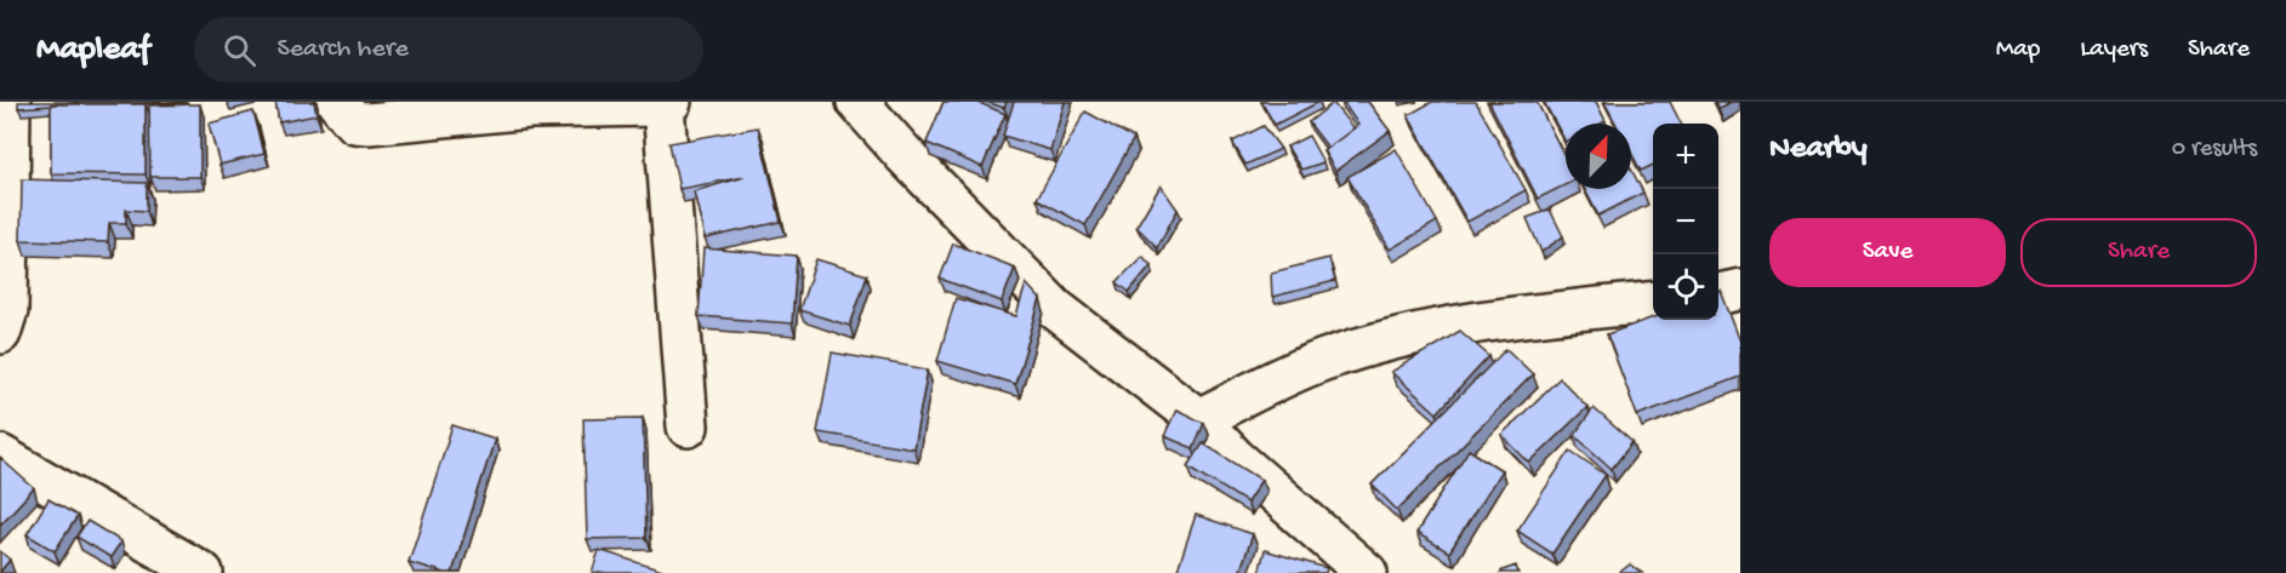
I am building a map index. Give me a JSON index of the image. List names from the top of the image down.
{
  "north": "top right",
  "page": {
    "header": "Mapleaf",
    "search": "Search here",
    "nav": ["Map", "Layers", "Share"],
    "heading": ["Nearby", "0 results"],
    "map_buttons": ["+", "−"],
    "buttons": ["Save", "Share"]
  }
}
